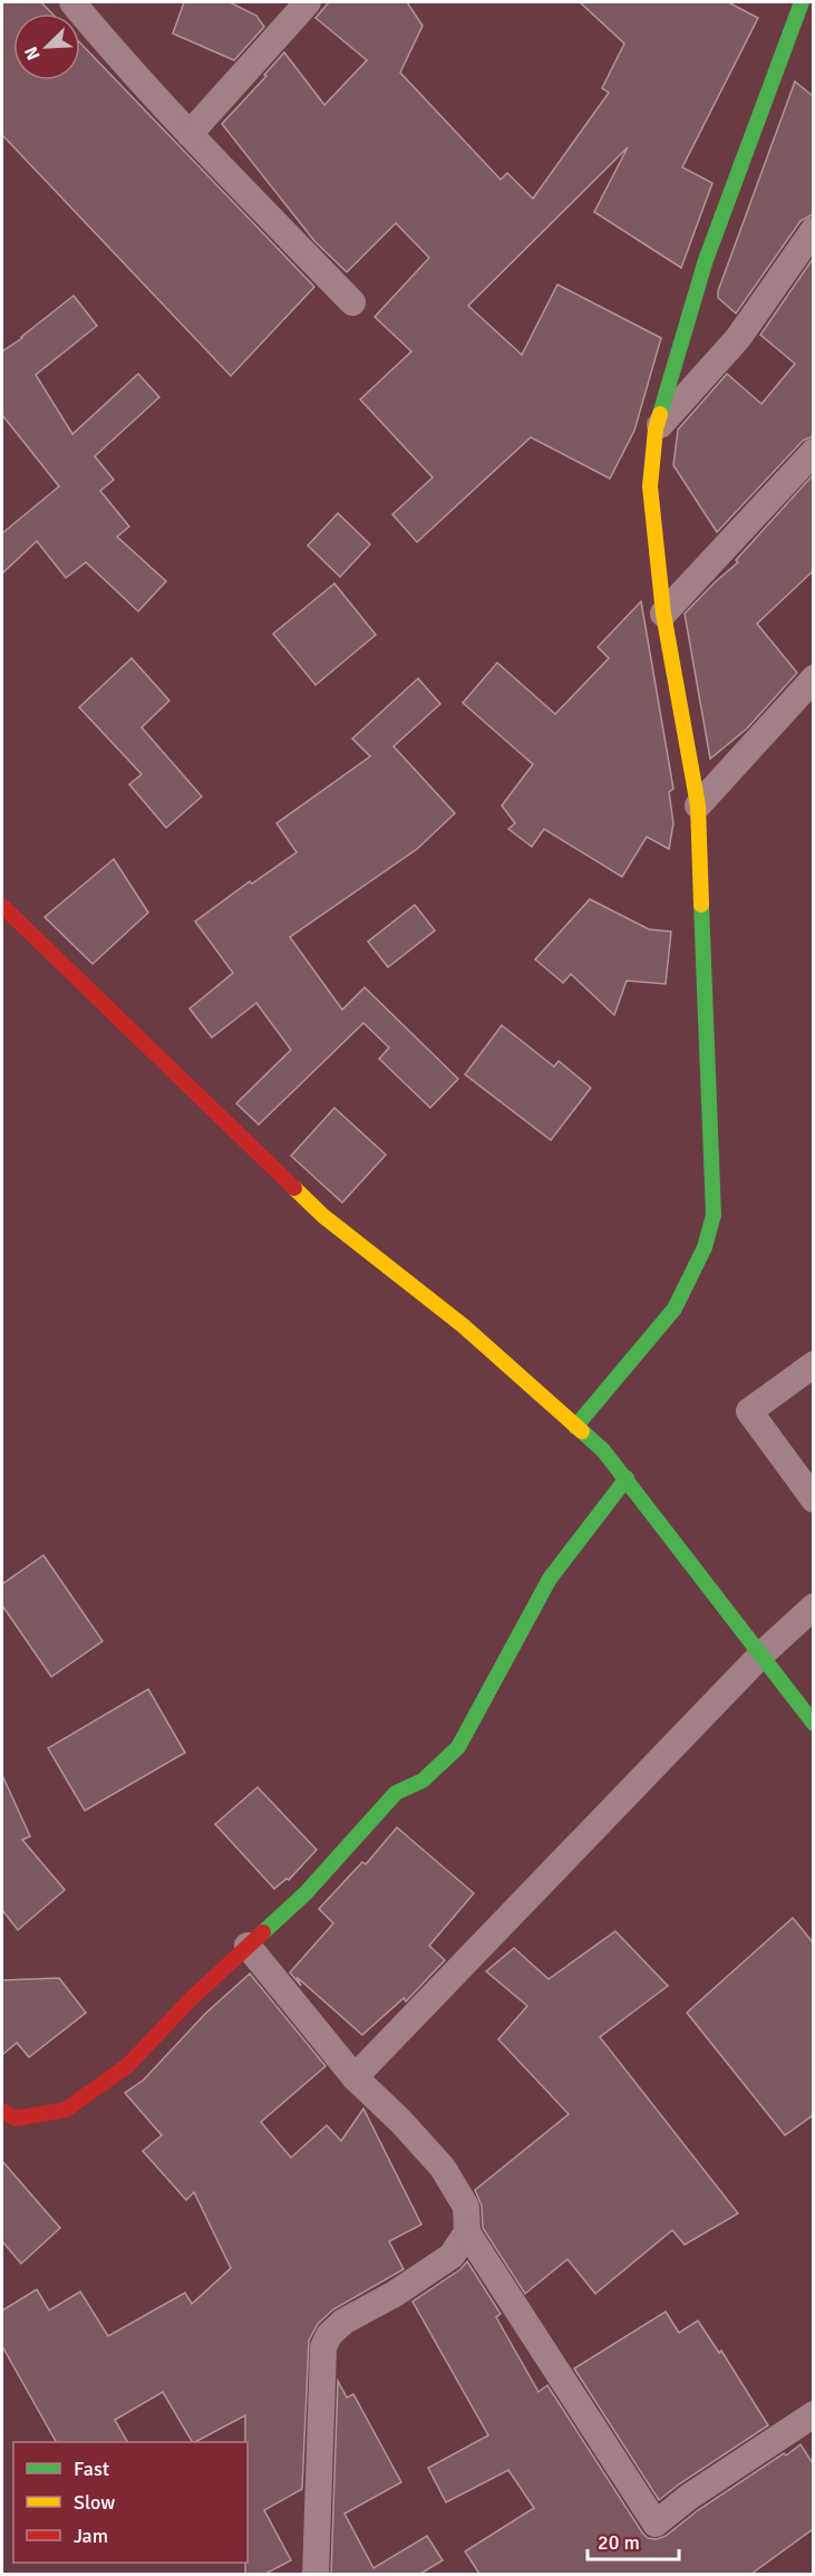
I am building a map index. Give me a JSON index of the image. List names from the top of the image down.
{
  "legend": ["Fast", "Slow", "Jam"],
  "scale_bar": "20 m",
  "north": "bottom left"
}
